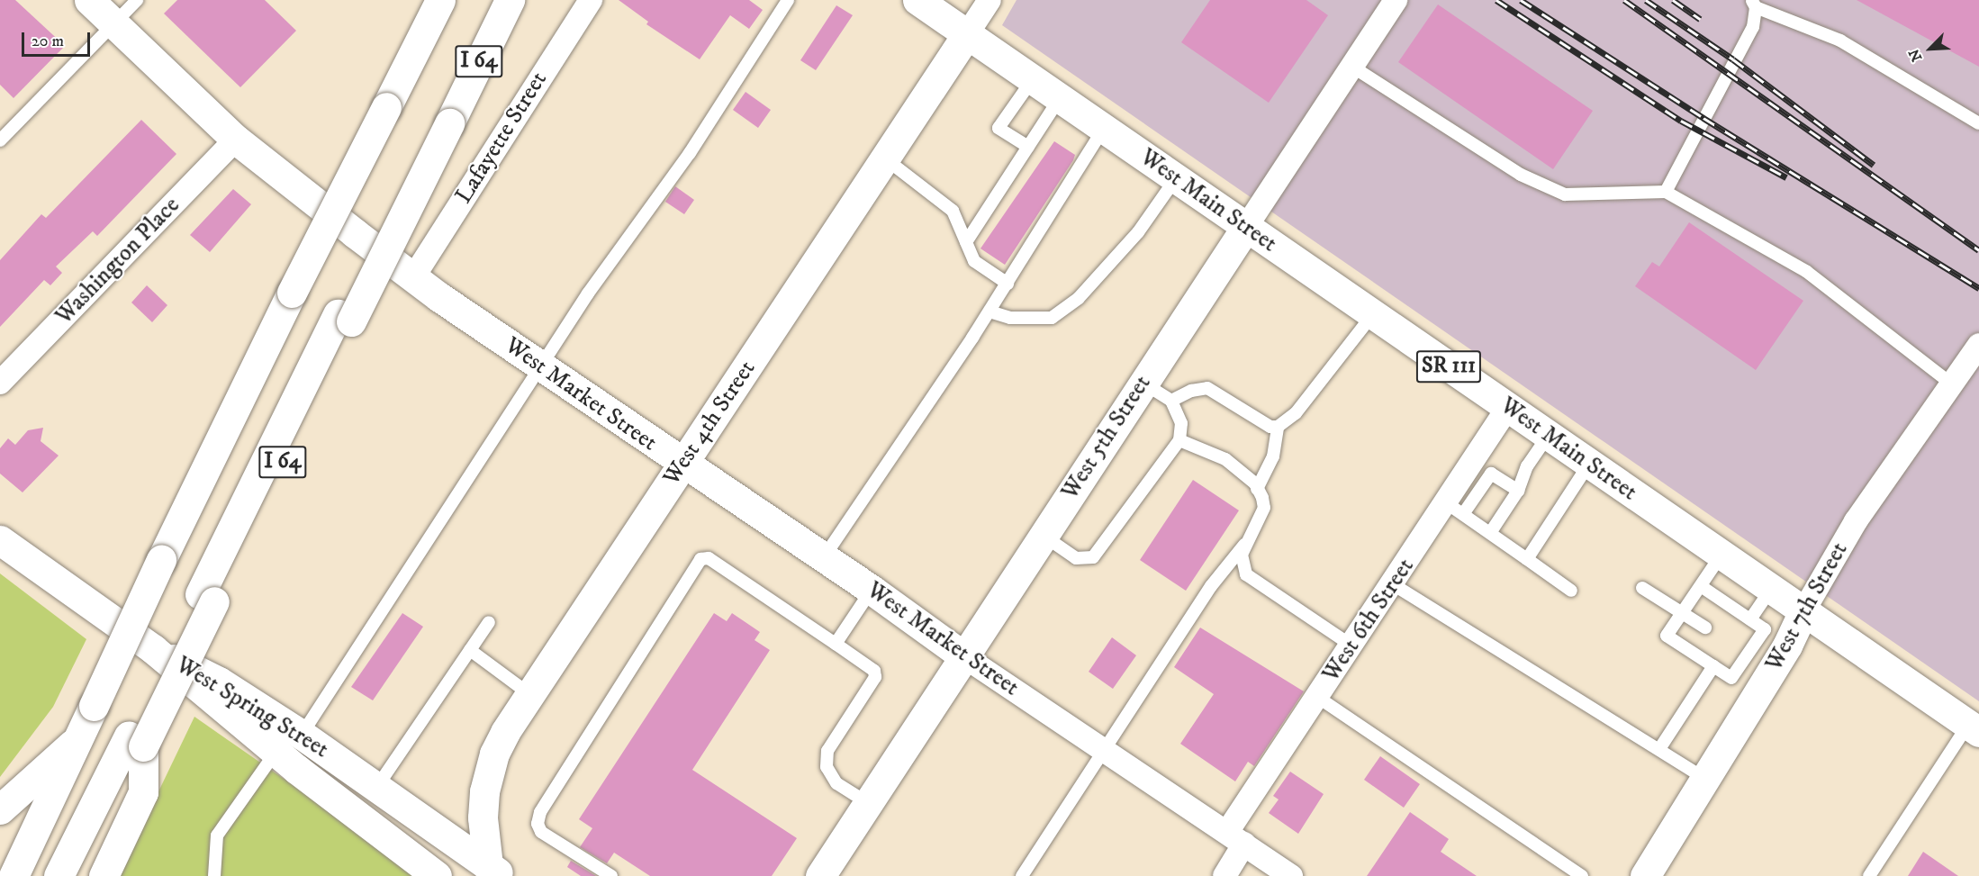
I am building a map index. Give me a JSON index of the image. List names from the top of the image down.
{
  "streets": {
    "main road": [
      "I 64",
      "West Main Street",
      "SR 111",
      "West Market Street",
      "West 4th Street",
      "West 5th Street",
      "West 7th Street",
      "West Spring Street"
    ],
    "street": ["Lafayette Street", "Washington Place", "West 6th Street"]
  },
  "crossings": [
    ["Lafayette Street", "West Market Street"],
    ["West Main Street", "West 4th Street"],
    ["West Main Street", "West 5th Street"],
    ["West Main Street", "West 7th Street"],
    ["West Main Street", "West 6th Street"],
    ["Washington Place", "West Market Street"],
    ["West Market Street", "West 4th Street"],
    ["West Market Street", "West 5th Street"],
    ["West Market Street", "West 6th Street"],
    ["West 4th Street", "West Spring Street"]
  ],
  "scale_bar": "20 m",
  "north": "bottom left"
}
